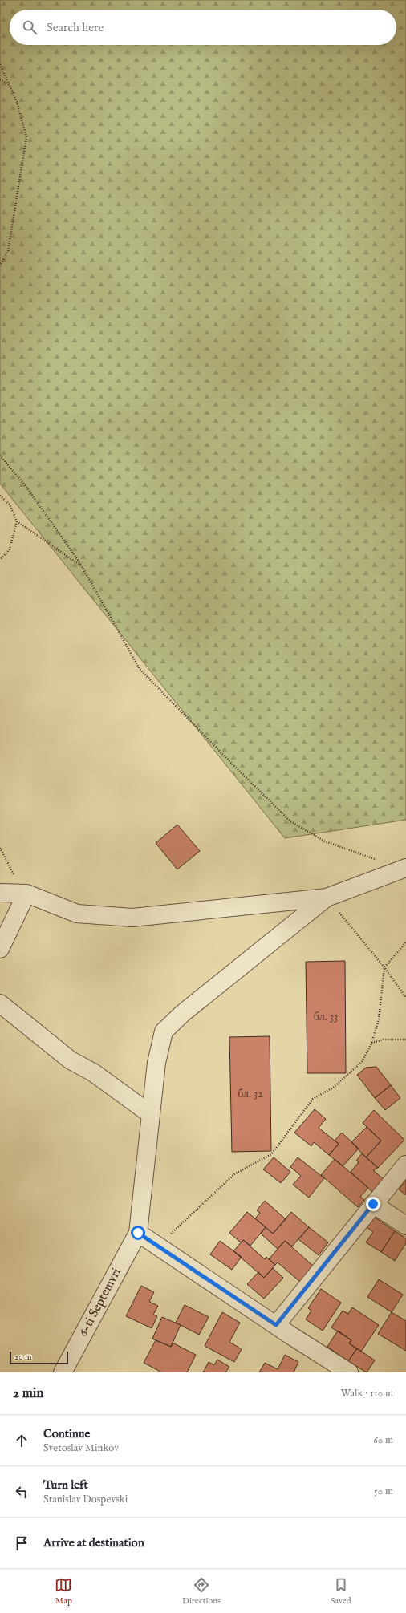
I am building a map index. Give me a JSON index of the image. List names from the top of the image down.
{
  "streets": {
    "street": ["6-ti Septemvri"]
  },
  "house_numbers": ["бл. 33", "бл. 32"],
  "scale_bar": "20 m",
  "page": {
    "search": "Search here",
    "scale": "20 m",
    "heading": ["2 min", "Walk · 110 m"],
    "list": [
      ["Continue", "Svetoslav Minkov", "60 m"],
      ["Turn left", "Stanislav Dospevski", "50 m"],
      "Arrive at destination"
    ],
    "nav": ["Map", "Directions", "Saved"]
  }
}
